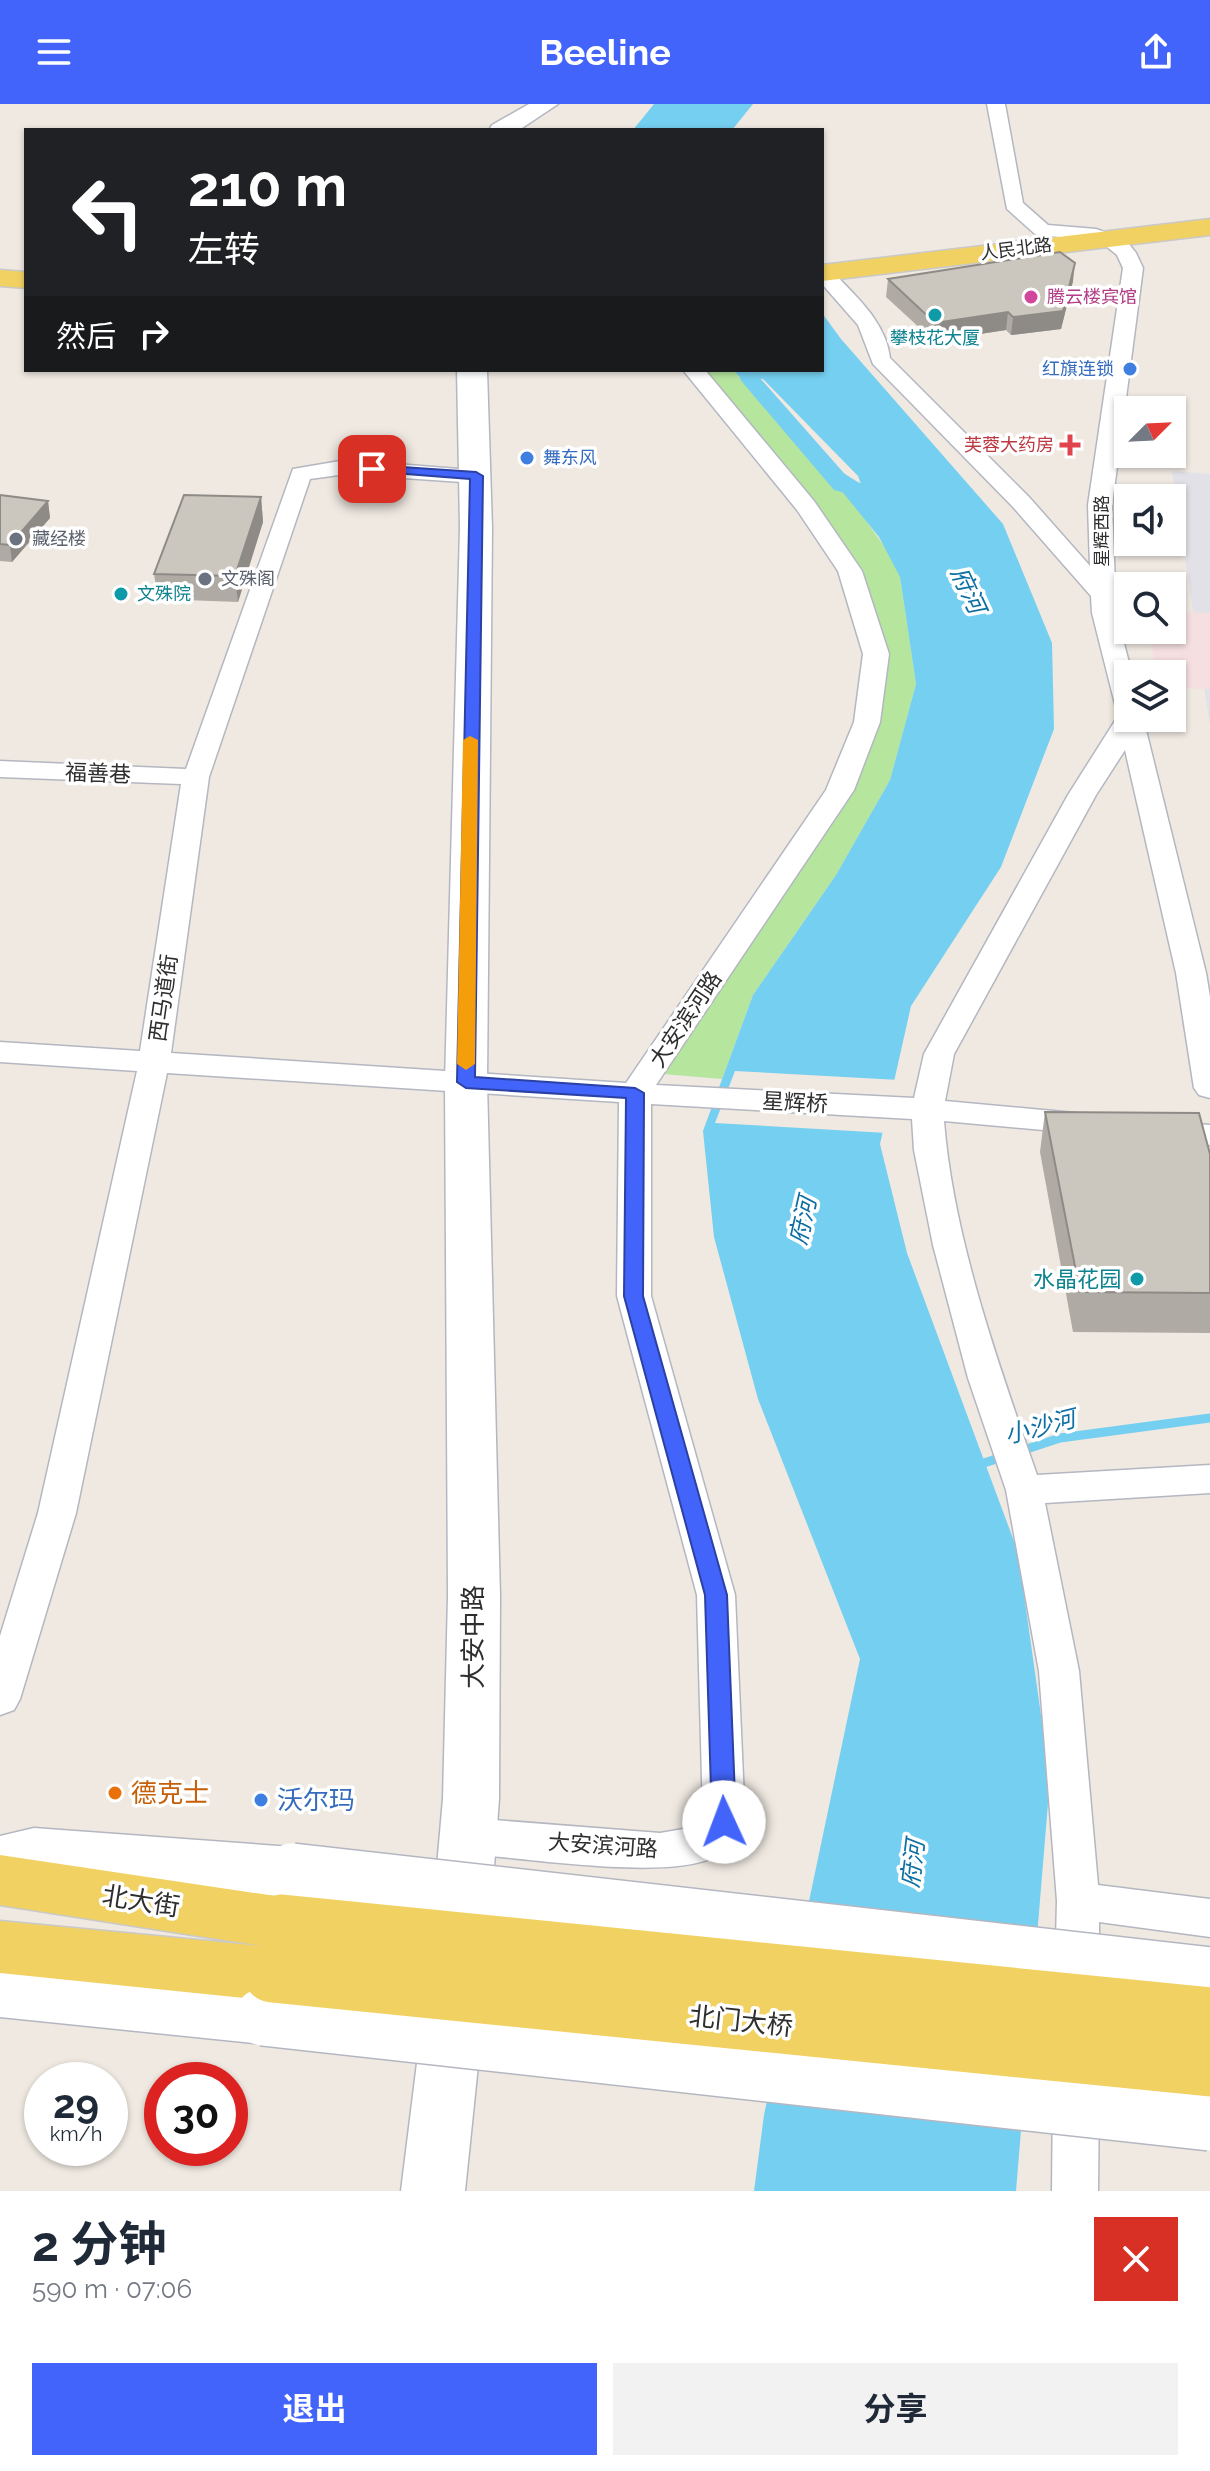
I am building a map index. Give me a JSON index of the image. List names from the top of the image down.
{
  "streets": {
    "main road": ["人民北路", "北大街", "北门大桥"],
    "street": [
      "星辉西路",
      "福善巷",
      "西马道街",
      "大安滨河路",
      "星辉桥",
      "大安中路"
    ]
  },
  "crossings": [
    ["人民北路", "星辉西路"],
    ["福善巷", "西马道街"],
    ["西马道街", "星辉桥"],
    ["西马道街", "大安中路"],
    ["大安滨河路", "星辉桥"],
    ["大安滨河路", "大安中路"],
    ["星辉桥", "大安中路"],
    ["北大街", "北门大桥"]
  ],
  "water": ["府河", "小沙河"],
  "places": {
    "other": [
      "腾云楼宾馆",
      "攀枝花大厦",
      "红旗连锁",
      "舞东风",
      "藏经楼",
      "文殊阁",
      "文殊院",
      "水晶花园",
      "德克士",
      "沃尔玛"
    ],
    "health": ["芙蓉大药房"]
  },
  "north": "top right",
  "page": {
    "header": "Beeline",
    "turn": ["210 m", "左转"],
    "then": "然后",
    "speed": "29 km/h",
    "limit": "30",
    "heading": ["2 分钟", "590 m · 07:06"],
    "buttons": ["退出", "分享"]
  }
}
